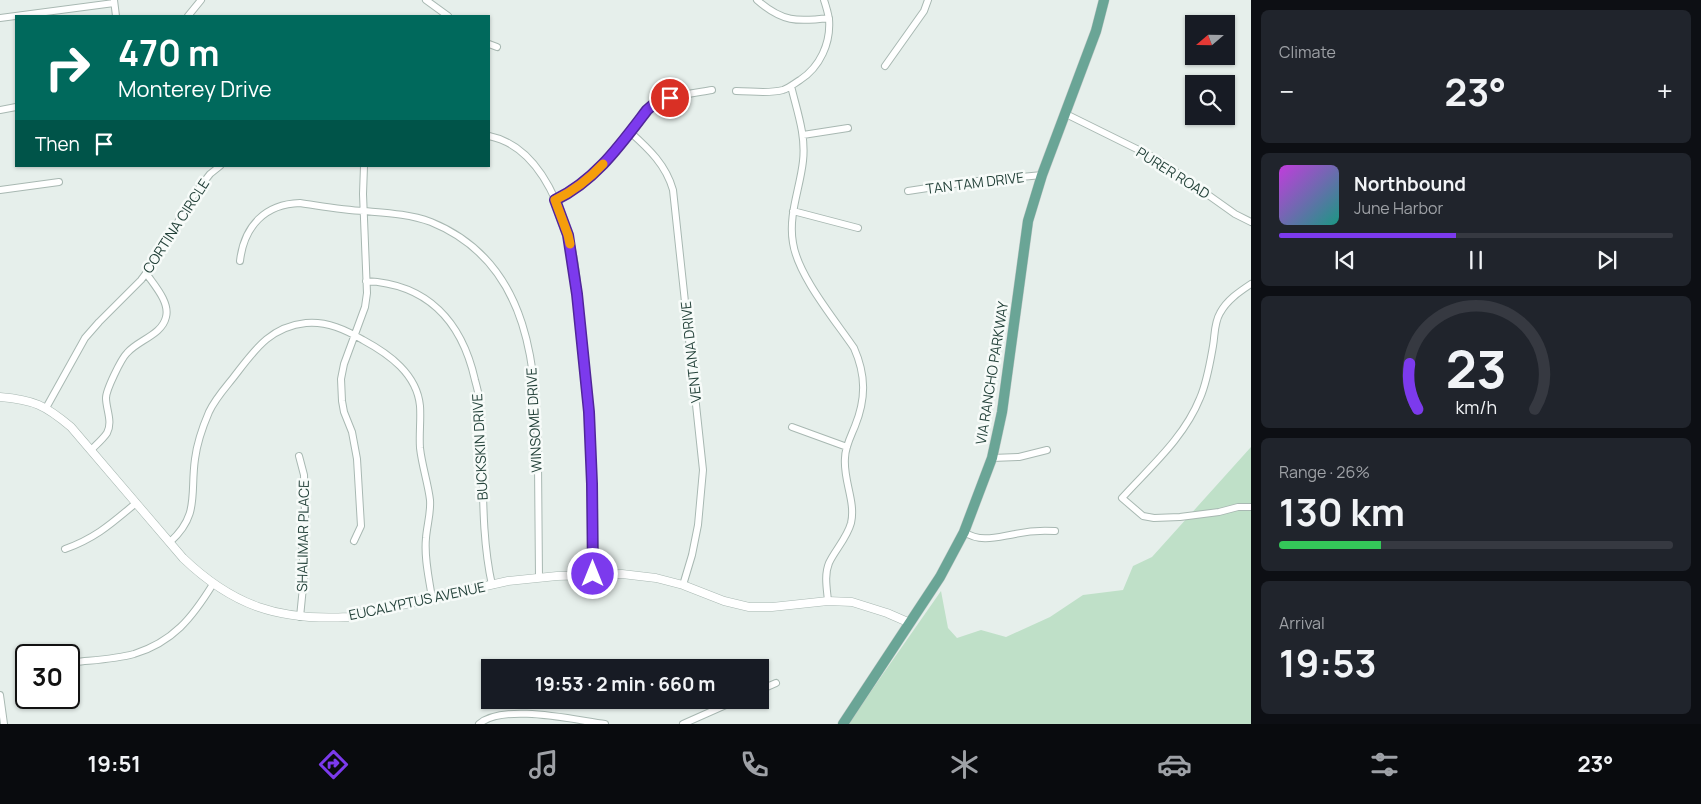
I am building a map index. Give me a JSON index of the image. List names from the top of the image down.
{
  "streets": {
    "main road": ["VIA RANCHO PARKWAY"],
    "street": [
      "PURER ROAD",
      "TAN TAM DRIVE",
      "CORTINA CIRCLE",
      "VENTANA DRIVE",
      "WINSOME DRIVE",
      "BUCKSKIN DRIVE",
      "SHALIMAR PLACE",
      "EUCALYPTUS AVENUE"
    ]
  },
  "crossings": [
    ["PURER ROAD", "VIA RANCHO PARKWAY"],
    ["TAN TAM DRIVE", "VIA RANCHO PARKWAY"],
    ["CORTINA CIRCLE", "EUCALYPTUS AVENUE"],
    ["VENTANA DRIVE", "EUCALYPTUS AVENUE"],
    ["VIA RANCHO PARKWAY", "EUCALYPTUS AVENUE"],
    ["WINSOME DRIVE", "EUCALYPTUS AVENUE"],
    ["BUCKSKIN DRIVE", "EUCALYPTUS AVENUE"],
    ["SHALIMAR PLACE", "EUCALYPTUS AVENUE"]
  ],
  "north": "left",
  "page": {
    "tile": [
      "Climate",
      ["Range · 26%", "130 km"],
      ["Arrival", "19:53"]
    ],
    "turn": ["470 m", "Monterey Drive"],
    "heat": ["−", "23°", "+"],
    "then": "Then",
    "song": ["Northbound", "June Harbor"],
    "limit": "30",
    "trip": "19:53 · 2 min · 660 m",
    "tabs": ["19:51", "23°"],
    "gauge": ["23", "km/h"]
  }
}
